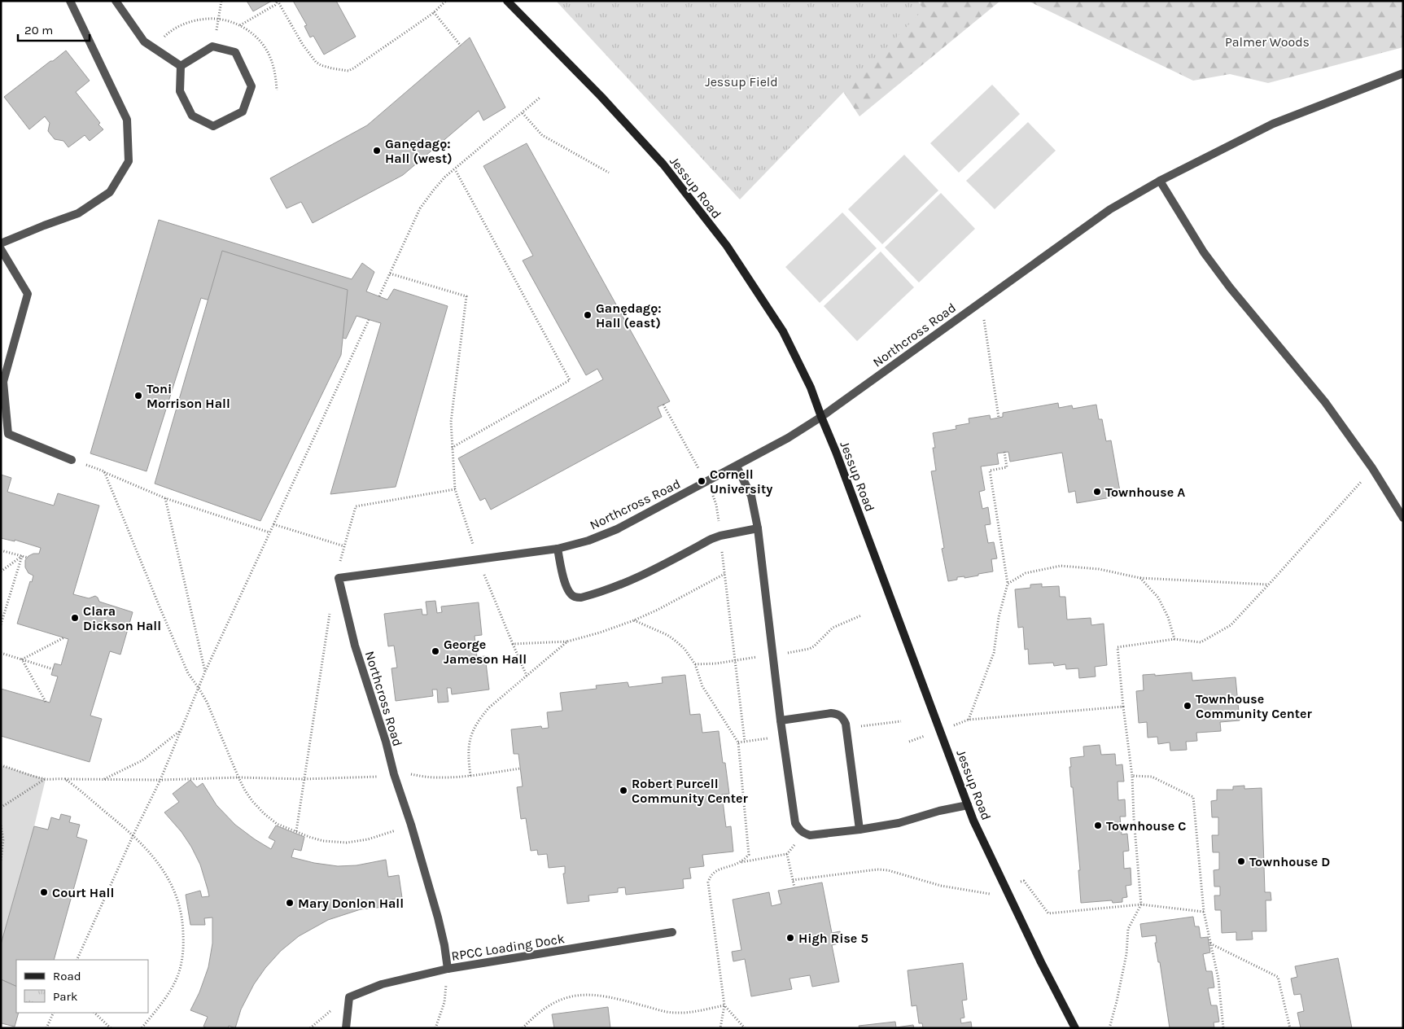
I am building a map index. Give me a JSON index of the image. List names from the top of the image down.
{
  "streets": {
    "street": ["Jessup Road", "Northcross Road", "RPCC Loading Dock"]
  },
  "crossings": [
    ["Jessup Road", "Northcross Road"],
    ["Northcross Road", "RPCC Loading Dock"]
  ],
  "parks": ["Palmer Woods", "Jessup Field"],
  "places": [
    "Ganędagǫ: Hall (west)",
    "Ganędagǫ: Hall (east)",
    "Toni Morrison Hall",
    "Cornell University",
    "Townhouse A",
    "Clara Dickson Hall",
    "George Jameson Hall",
    "Townhouse Community Center",
    "Robert Purcell Community Center",
    "Townhouse C",
    "Townhouse D",
    "Court Hall",
    "Mary Donlon Hall",
    "High Rise 5"
  ],
  "legend": ["Road", "Park"],
  "scale_bar": "20 m"
}
